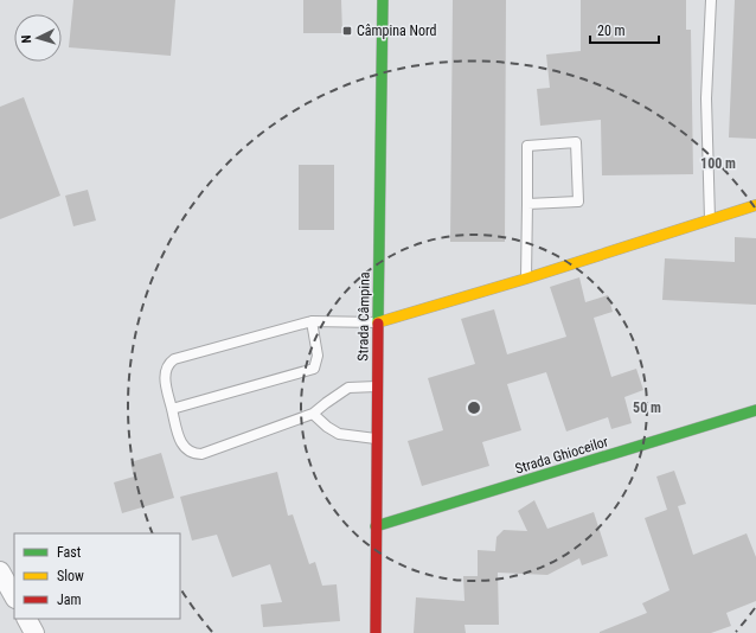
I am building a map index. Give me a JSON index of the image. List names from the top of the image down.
{
  "streets": {
    "street": ["Strada Câmpina", "Strada Ghioceilor"]
  },
  "crossings": [
    ["Strada Câmpina", "Strada Ghioceilor"]
  ],
  "places": {
    "transit": ["Câmpina Nord"]
  },
  "legend": ["Fast", "Slow", "Jam"],
  "scale_bar": "20 m",
  "north": "left",
  "rings": ["100 m", "50 m"]
}
